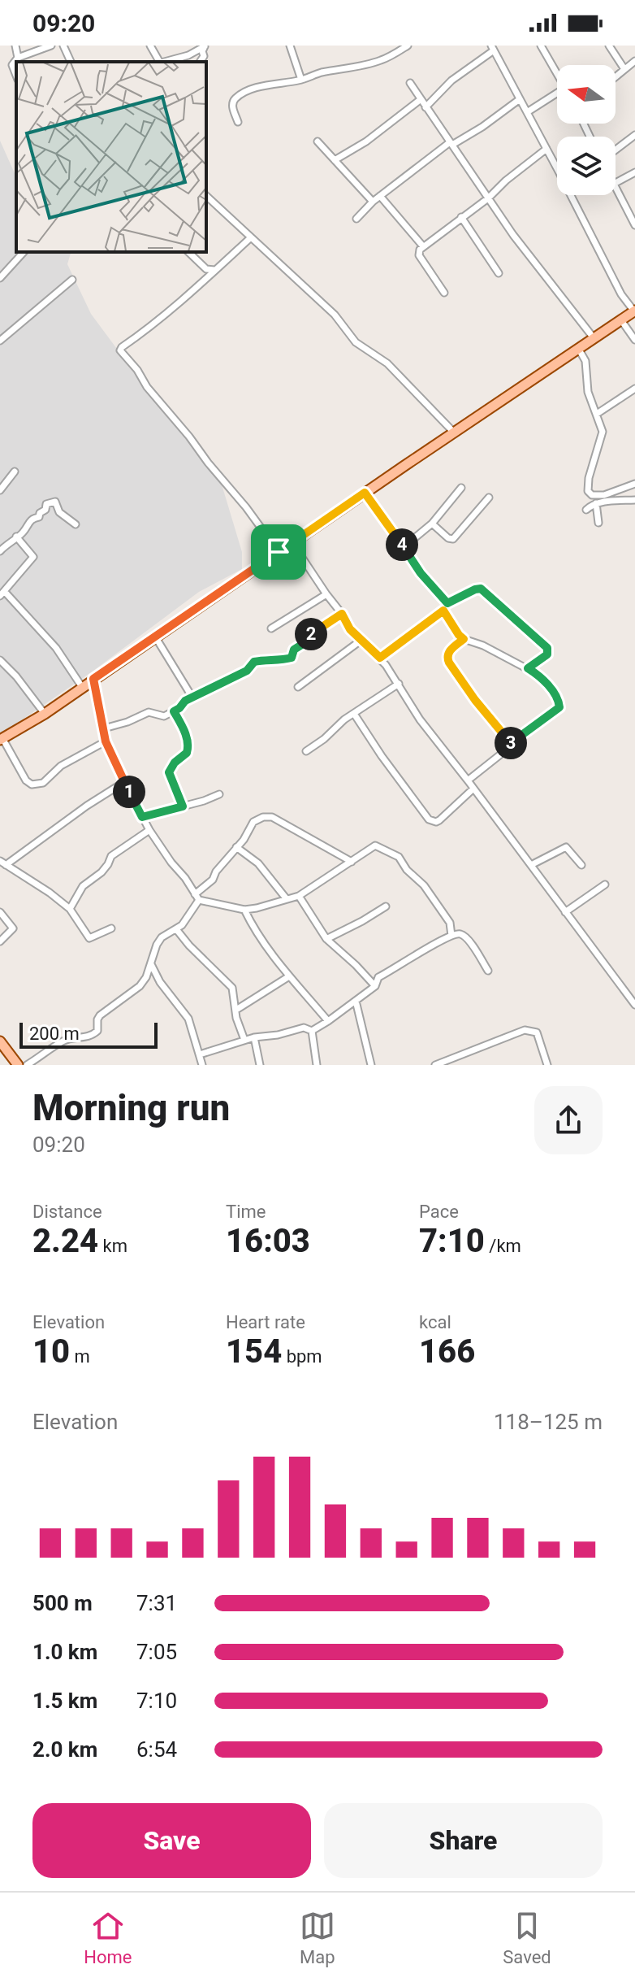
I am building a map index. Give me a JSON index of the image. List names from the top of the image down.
{
  "scale_bar": "200 m",
  "north": "left",
  "page": {
    "status": "09:20",
    "pins": [
      "4",
      "2",
      "3",
      "1"
    ],
    "scale": "200 m",
    "heading": ["Morning run", "09:20"],
    "stats": [
      ["Distance", "2.24 km"],
      ["Time", "16:03"],
      ["Pace", "7:10 /km"],
      ["Elevation", "10 m"],
      ["Heart rate", "154 bpm"],
      ["kcal", "166"]
    ],
    "chart": ["Elevation", "118–125 m"],
    "list": [
      {
        "name": "500 m",
        "note": "7:31"
      },
      {
        "name": "1.0 km",
        "note": "7:05"
      },
      {
        "name": "1.5 km",
        "note": "7:10"
      },
      {
        "name": "2.0 km",
        "note": "6:54"
      }
    ],
    "buttons": ["Save", "Share"],
    "tabs": ["Home", "Map", "Saved"]
  }
}
